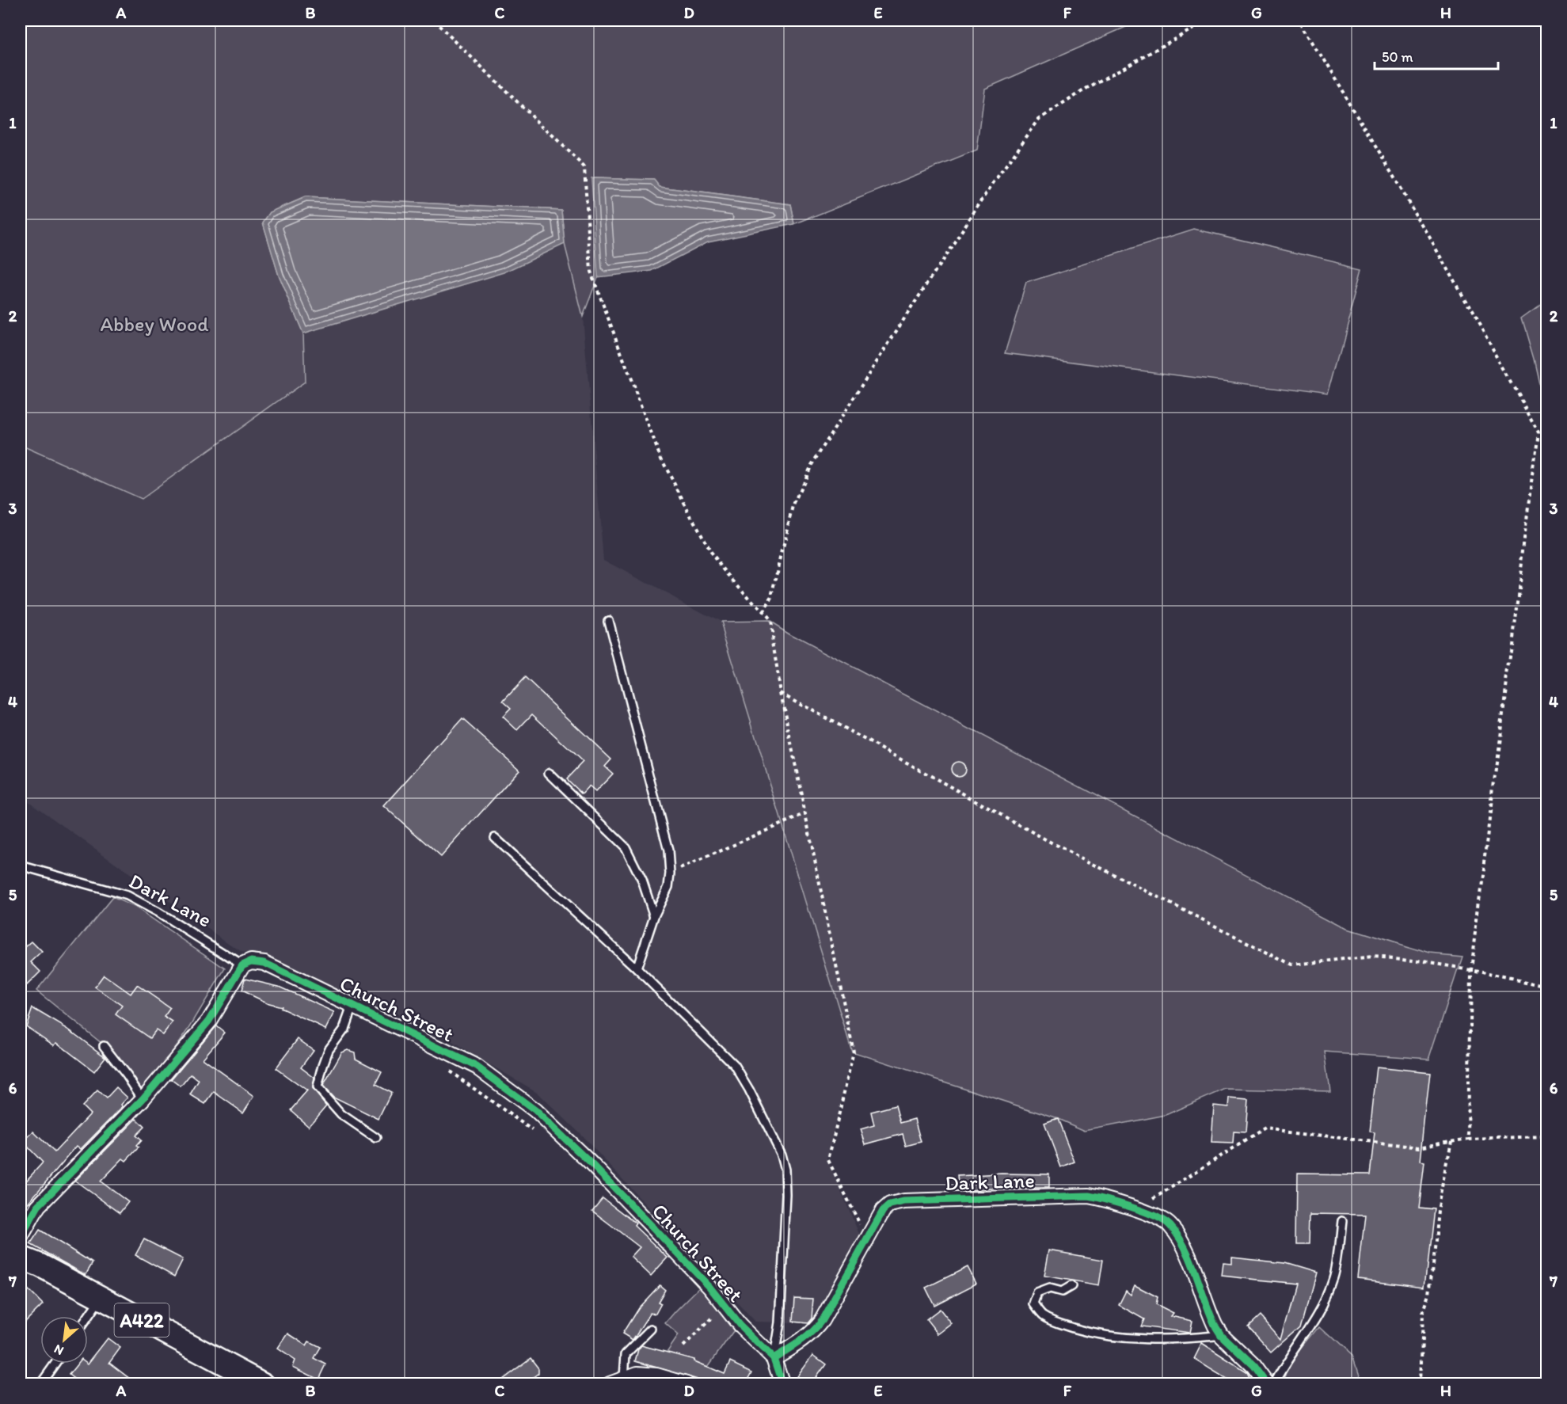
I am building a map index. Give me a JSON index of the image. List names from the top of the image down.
{
  "streets": {
    "main road": ["A422"],
    "street": ["Dark Lane", "Church Street"]
  },
  "crossings": [
    ["Dark Lane", "Church Street"]
  ],
  "parks": ["Abbey Wood"],
  "scale_bar": "50 m",
  "north": "bottom left",
  "grid": {
    "columns": [
      "A",
      "B",
      "C",
      "D",
      "E",
      "F",
      "G",
      "H"
    ],
    "rows": [
      "1",
      "2",
      "3",
      "4",
      "5",
      "6",
      "7"
    ]
  }
}
